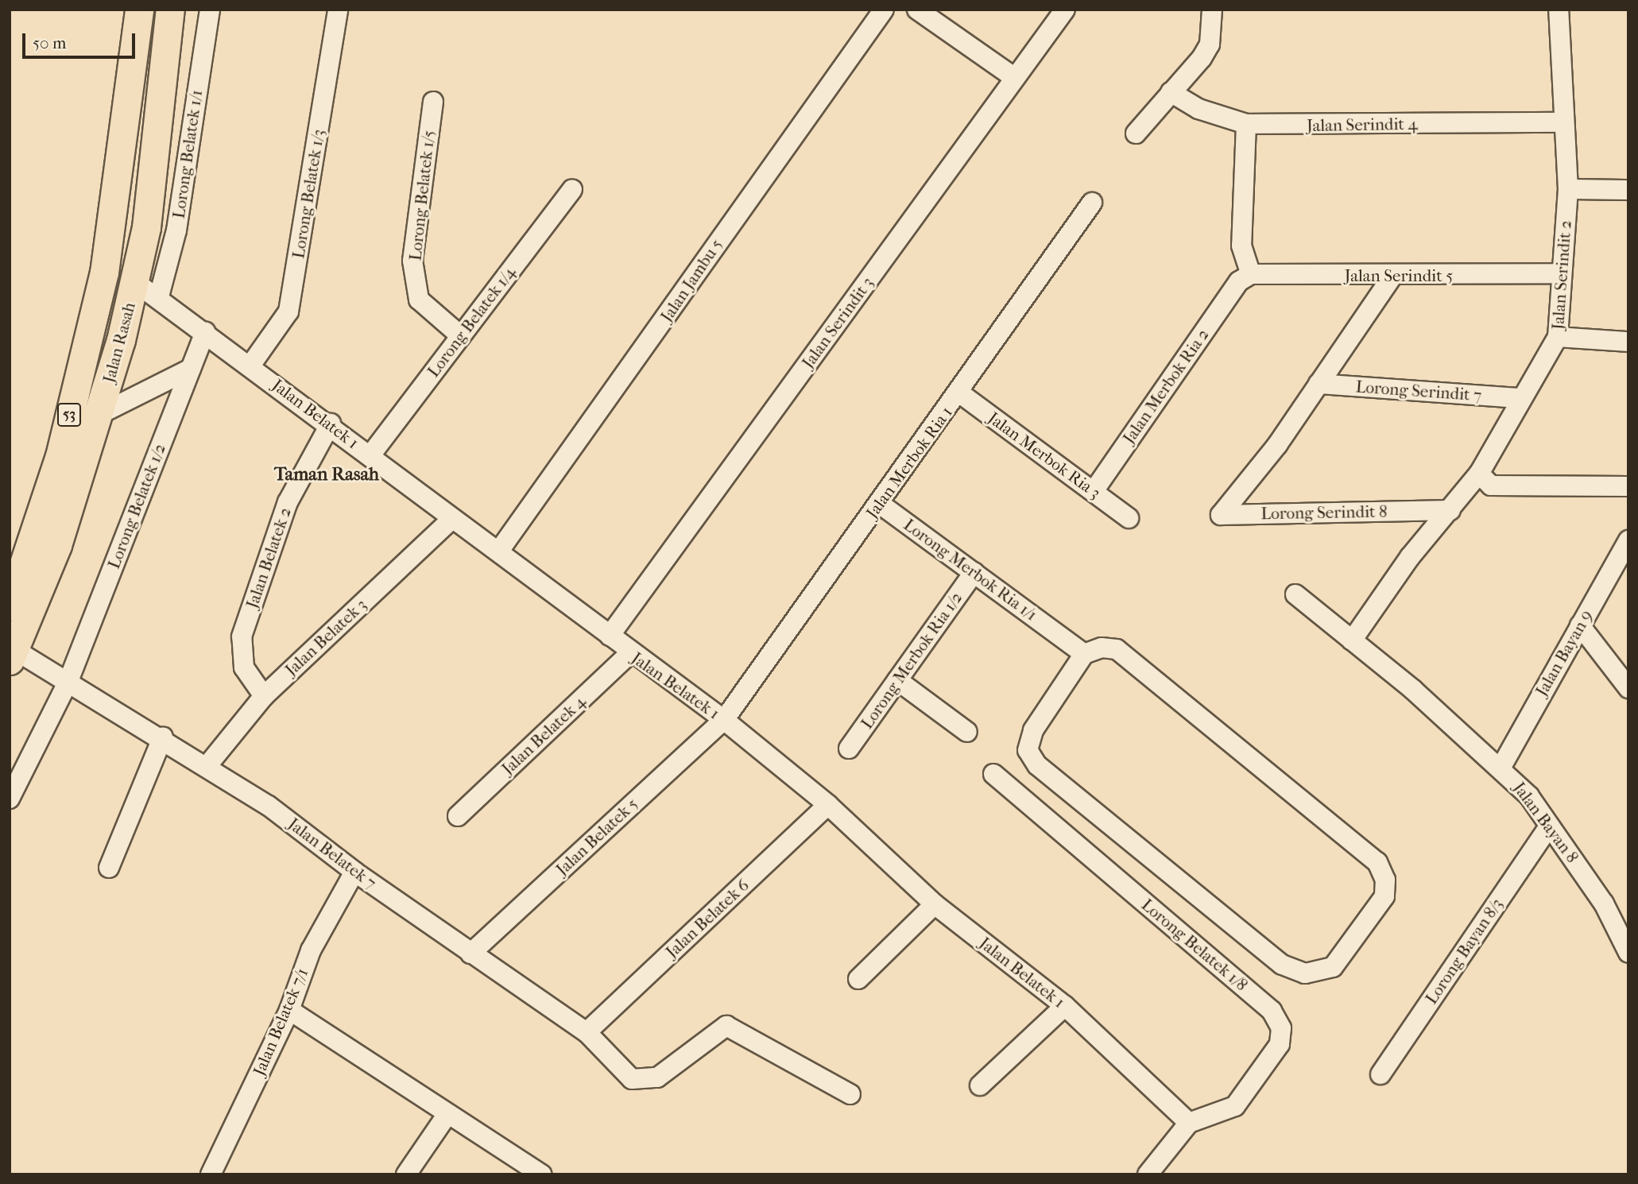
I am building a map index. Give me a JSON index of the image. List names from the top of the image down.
{
  "streets": {
    "highway": ["Jalan Rasah", "53"],
    "street": [
      "Jalan Serindit 4",
      "Lorong Belatek 1/1",
      "Lorong Belatek 1/3",
      "Lorong Belatek 1/5",
      "Jalan Serindit 2",
      "Jalan Serindit 5",
      "Jalan Jambu 5",
      "Lorong Belatek 1/4",
      "Jalan Serindit 3",
      "Jalan Merbok Ria 2",
      "Lorong Serindit 7",
      "Jalan Belatek 1",
      "Jalan Merbok Ria 3",
      "Jalan Merbok Ria 1",
      "Lorong Belatek 1/2",
      "Lorong Serindit 8",
      "Jalan Belatek 2",
      "Lorong Merbok Ria 1/1",
      "Jalan Belatek 3",
      "Jalan Bayan 9",
      "Lorong Merbok Ria 1/2",
      "Jalan Belatek 4",
      "Jalan Bayan 8",
      "Jalan Belatek 5",
      "Jalan Belatek 7",
      "Jalan Belatek 6",
      "Lorong Belatek 1/8",
      "Lorong Bayan 8/3",
      "Jalan Belatek 7/1"
    ]
  },
  "crossings": [
    ["Jalan Serindit 4", "Jalan Serindit 2"],
    ["Lorong Belatek 1/1", "Jalan Belatek 1"],
    ["Lorong Belatek 1/3", "Jalan Belatek 1"],
    ["Lorong Belatek 1/5", "Lorong Belatek 1/4"],
    ["Jalan Serindit 2", "Jalan Serindit 5"],
    ["Jalan Serindit 2", "Lorong Serindit 7"],
    ["Jalan Serindit 2", "Lorong Serindit 8"],
    ["Jalan Serindit 5", "Jalan Merbok Ria 2"],
    ["Jalan Jambu 5", "Jalan Belatek 1"],
    ["Lorong Belatek 1/4", "Jalan Belatek 1"],
    ["Jalan Serindit 3", "Jalan Belatek 1"],
    ["Jalan Rasah", "Jalan Belatek 1"],
    ["Jalan Rasah", "Jalan Belatek 7"],
    ["Jalan Merbok Ria 2", "Jalan Merbok Ria 3"],
    ["Lorong Serindit 7", "Lorong Serindit 8"],
    ["Jalan Belatek 1", "Jalan Merbok Ria 1"],
    ["Jalan Belatek 1", "Lorong Belatek 1/2"],
    ["Jalan Belatek 1", "Jalan Belatek 2"],
    ["Jalan Belatek 1", "Jalan Belatek 3"],
    ["Jalan Belatek 1", "Jalan Belatek 4"],
    ["Jalan Belatek 1", "Jalan Belatek 5"],
    ["Jalan Belatek 1", "Jalan Belatek 6"],
    ["Jalan Belatek 1", "Lorong Belatek 1/8"],
    ["Jalan Merbok Ria 3", "Jalan Merbok Ria 1"],
    ["Jalan Merbok Ria 1", "Lorong Merbok Ria 1/1"],
    ["Jalan Merbok Ria 1", "Jalan Belatek 5"],
    ["Lorong Belatek 1/2", "Jalan Belatek 7"],
    ["Jalan Belatek 2", "Jalan Belatek 3"],
    ["Lorong Merbok Ria 1/1", "Lorong Merbok Ria 1/2"],
    ["Jalan Belatek 3", "Jalan Belatek 7"],
    ["Jalan Bayan 9", "Jalan Bayan 8"],
    ["Jalan Bayan 8", "Lorong Bayan 8/3"],
    ["Jalan Belatek 5", "Jalan Belatek 7"],
    ["Jalan Belatek 7", "Jalan Belatek 6"],
    ["Jalan Belatek 7", "Jalan Belatek 7/1"]
  ],
  "districts": ["Taman Rasah"],
  "scale_bar": "50 m"
}
